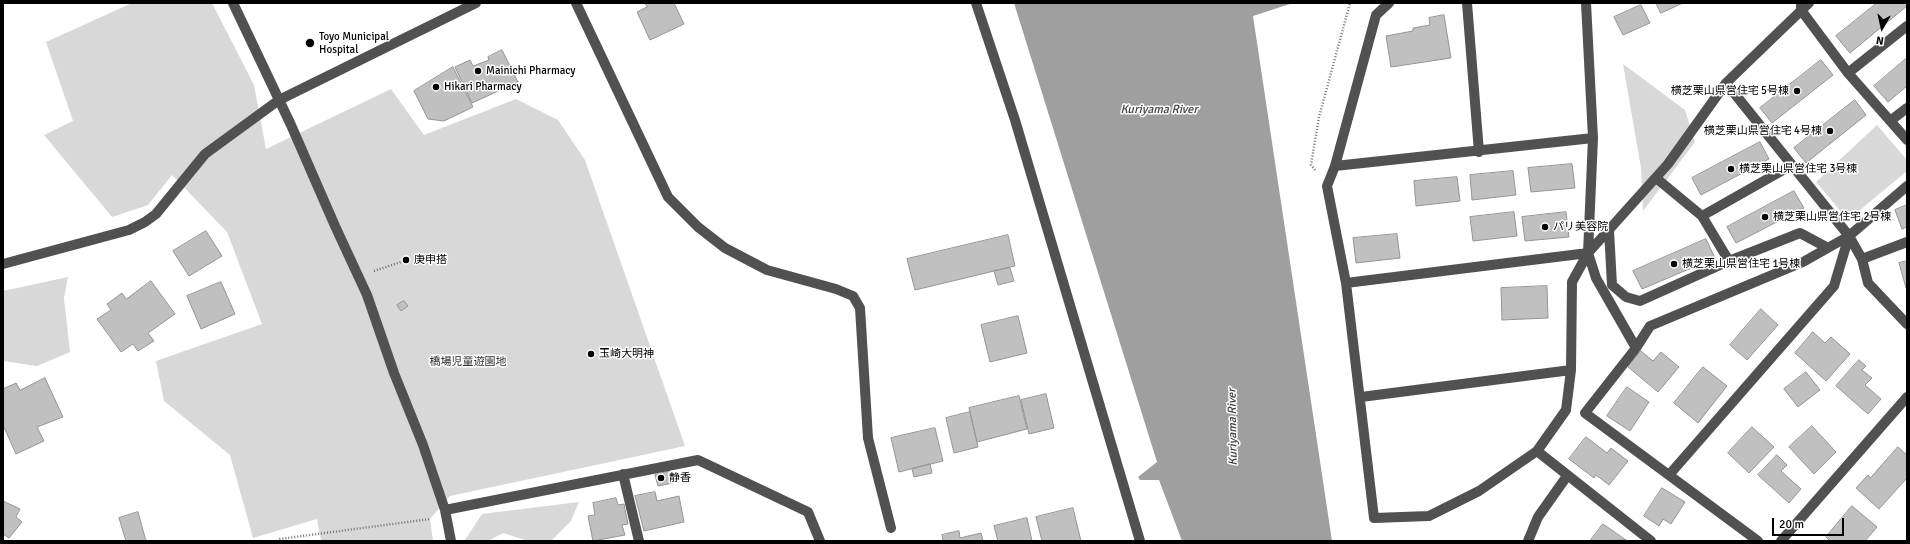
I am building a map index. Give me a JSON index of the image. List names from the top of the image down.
{
  "water": ["Kuriyama River"],
  "parks": ["橋場児童遊園地"],
  "places": [
    "Toyo Municipal Hospital",
    "Mainichi Pharmacy",
    "Hikari Pharmacy",
    "横芝栗山県営住宅 5号棟",
    "横芝栗山県営住宅 4号棟",
    "横芝栗山県営住宅 3号棟",
    "横芝栗山県営住宅 2号棟",
    "パリ美容院",
    "庚申搭",
    "横芝栗山県営住宅 1号棟",
    "玉崎大明神",
    "静香"
  ],
  "scale_bar": "20 m",
  "north": "bottom"
}
